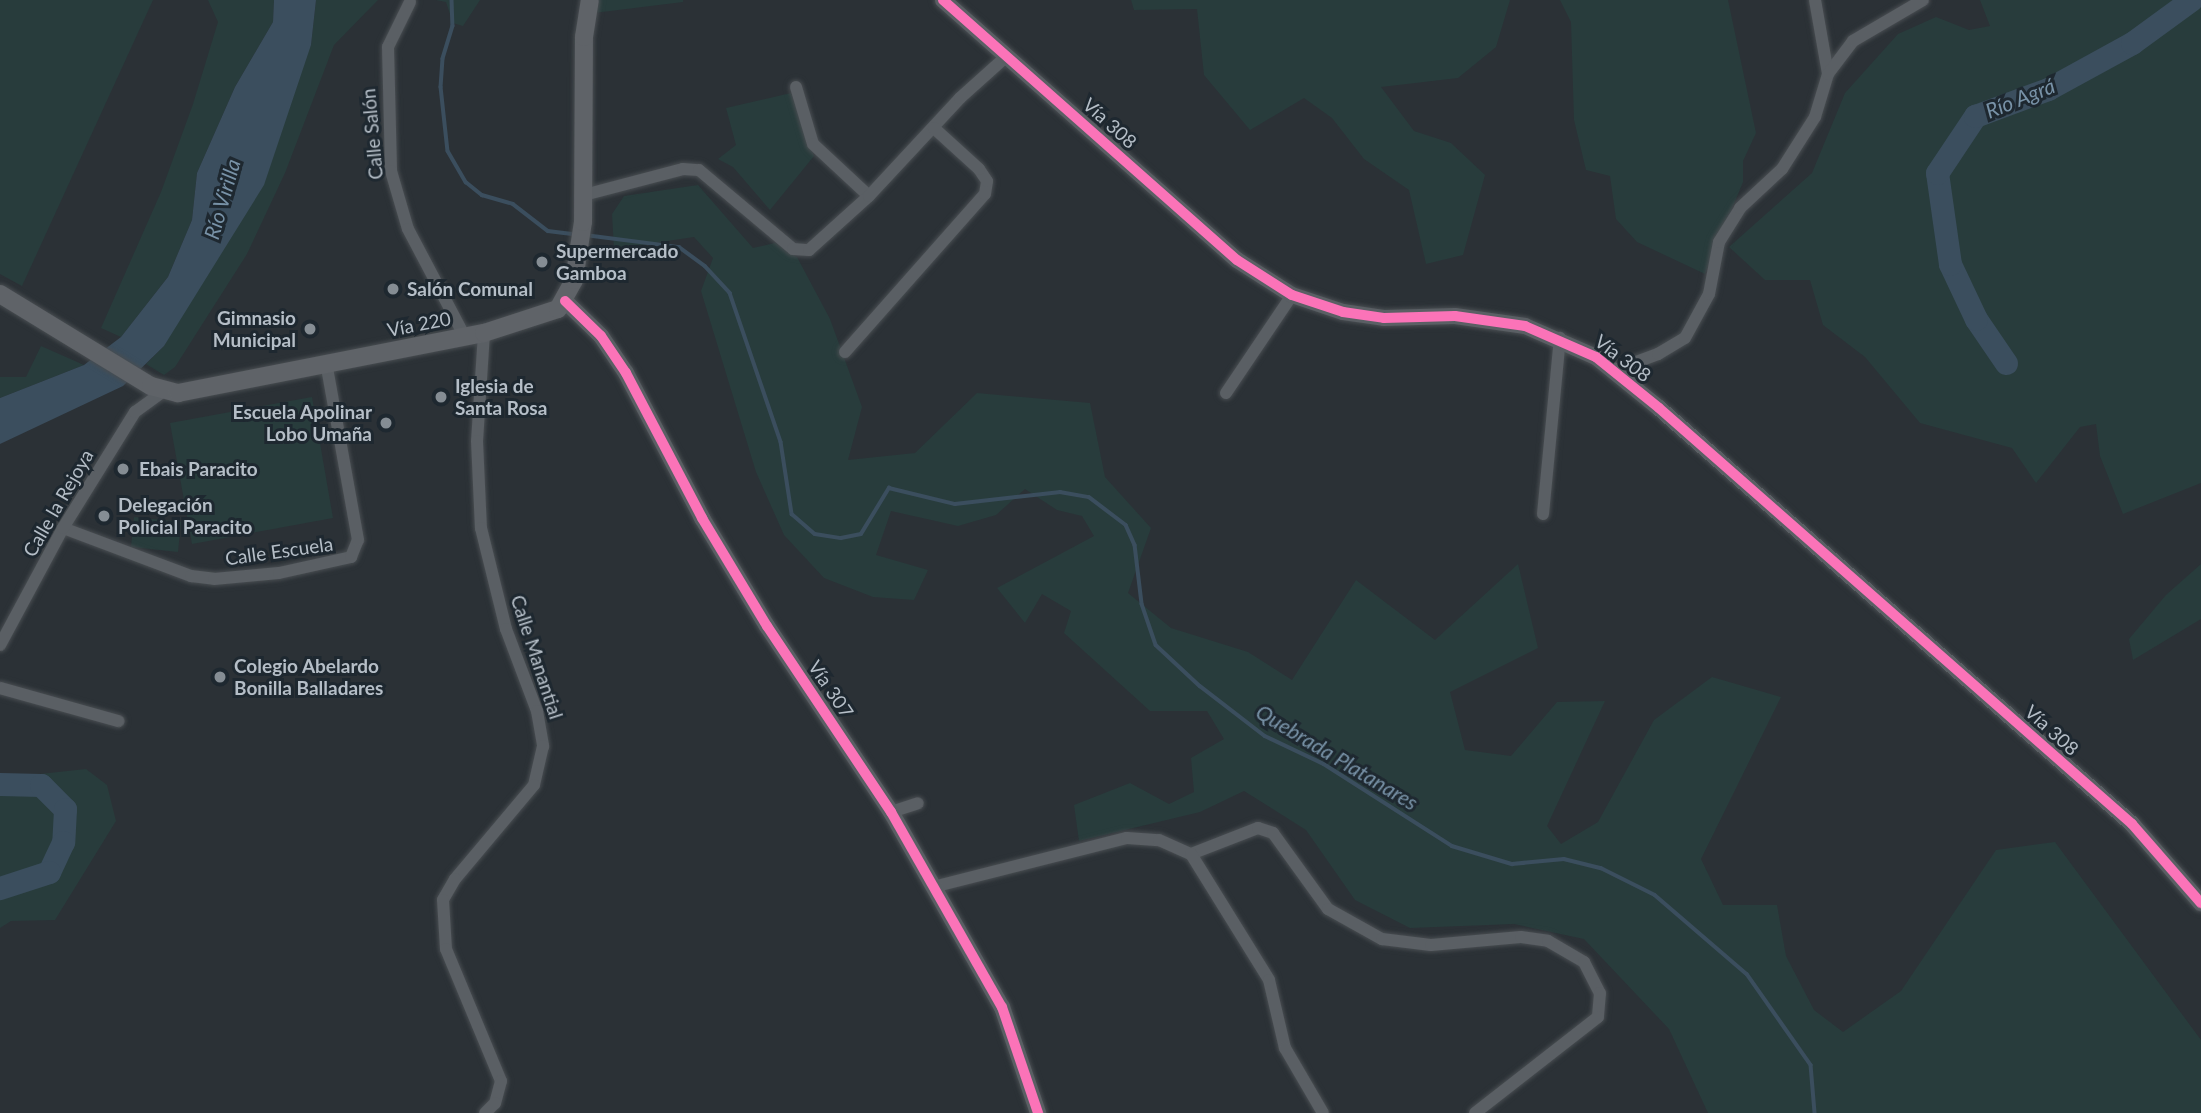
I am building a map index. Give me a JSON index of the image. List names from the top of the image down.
{
  "streets": {
    "main road": ["Vía 220"],
    "street": [
      "Vía 308",
      "Calle Salón",
      "Calle la Rejoya",
      "Calle Escuela",
      "Calle Manantial",
      "Vía 307"
    ]
  },
  "crossings": [
    ["Calle Salón", "Vía 220"],
    ["Vía 220", "Calle la Rejoya"],
    ["Vía 220", "Calle Escuela"],
    ["Vía 220", "Calle Manantial"],
    ["Vía 220", "Vía 307"],
    ["Calle la Rejoya", "Calle Escuela"]
  ],
  "water": ["Río Agrá", "Río Virilla", "Quebrada Platanares"],
  "places": [
    "Supermercado Gamboa",
    "Salón Comunal",
    "Gimnasio Municipal",
    "Iglesia de Santa Rosa",
    "Escuela Apolinar Lobo Umaña",
    "Ebais Paracito",
    "Delegación Policial Paracito",
    "Colegio Abelardo Bonilla Balladares"
  ]
}
